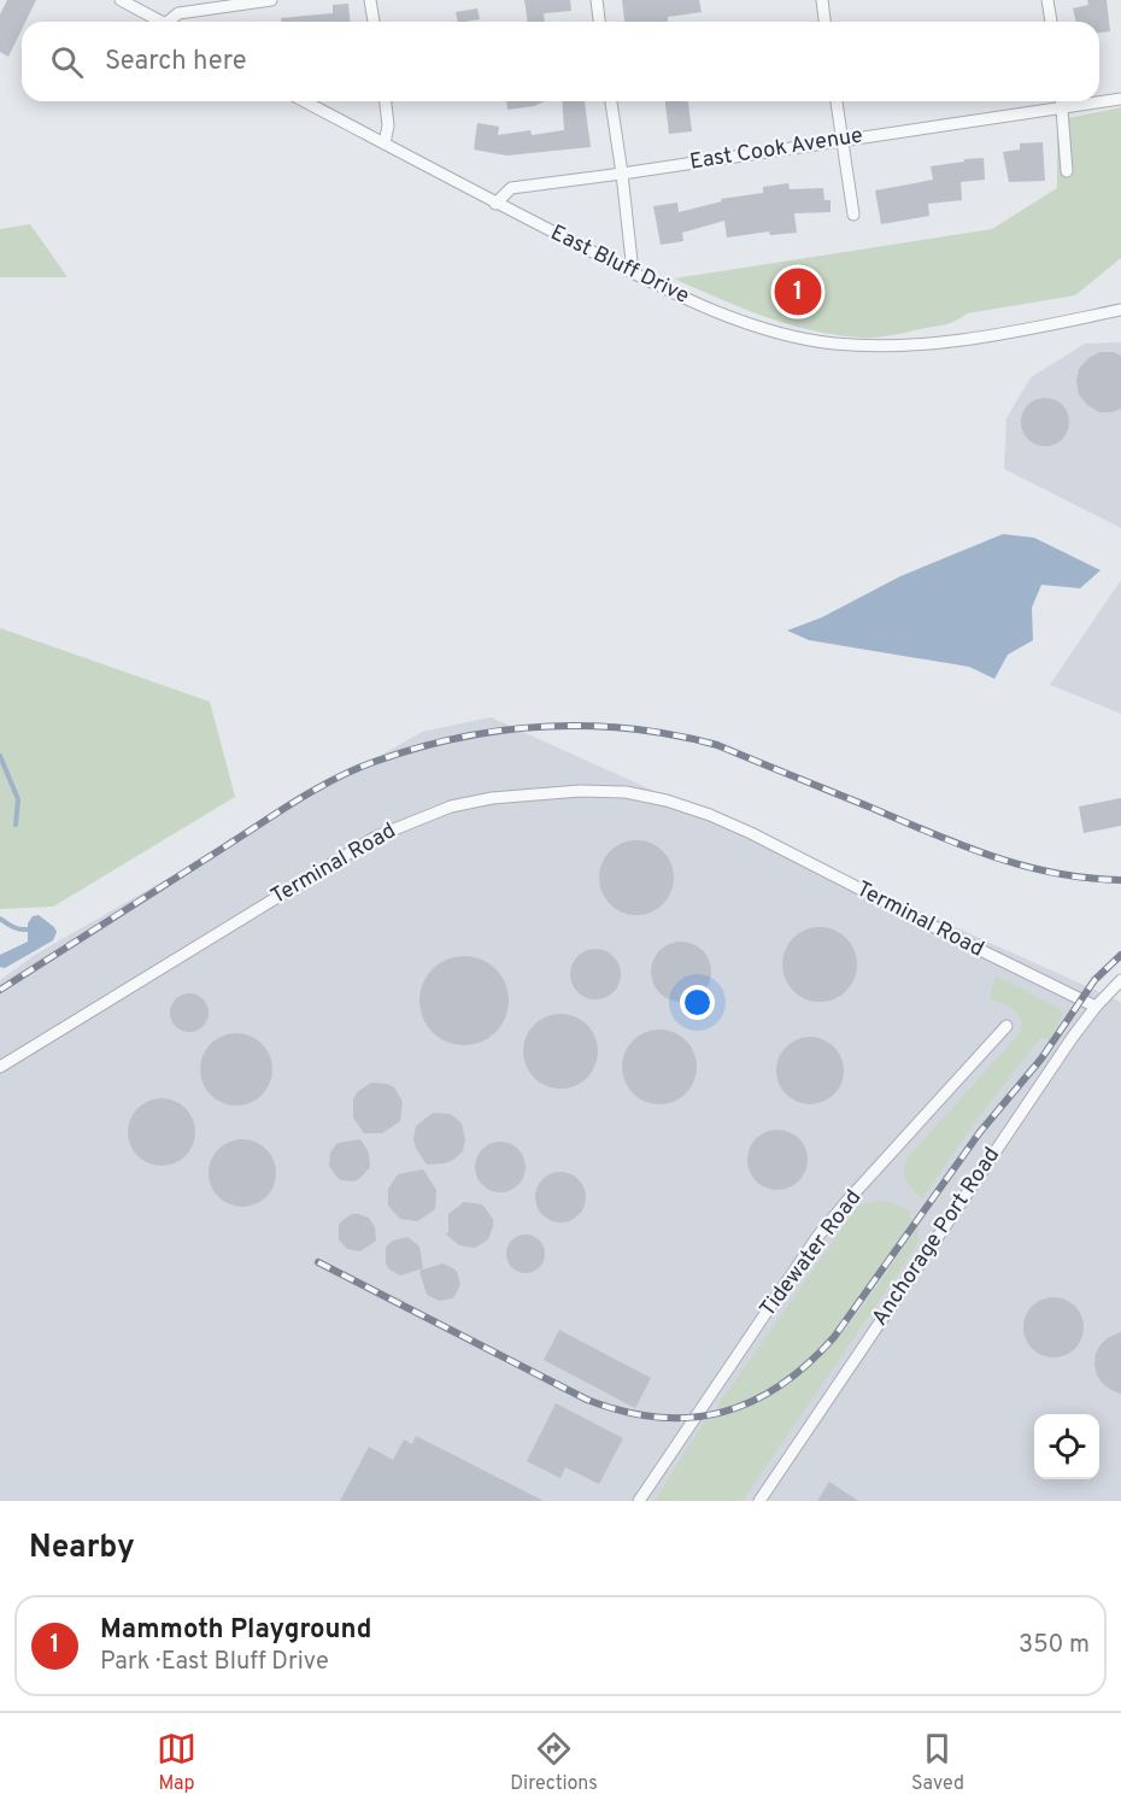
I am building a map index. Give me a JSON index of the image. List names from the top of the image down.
{
  "streets": {
    "street": [
      "East Cook Avenue",
      "East Bluff Drive",
      "Terminal Road",
      "Anchorage Port Road",
      "Tidewater Road"
    ]
  },
  "crossings": [
    ["East Cook Avenue", "East Bluff Drive"],
    ["Terminal Road", "Anchorage Port Road"]
  ],
  "page": {
    "search": "Search here",
    "pins": "1",
    "heading": "Nearby",
    "list": [
      {
        "mark": "1",
        "name": "Mammoth Playground",
        "note": "Park · East Bluff Drive",
        "value": "350 m"
      }
    ],
    "nav": ["Map", "Directions", "Saved"]
  }
}
